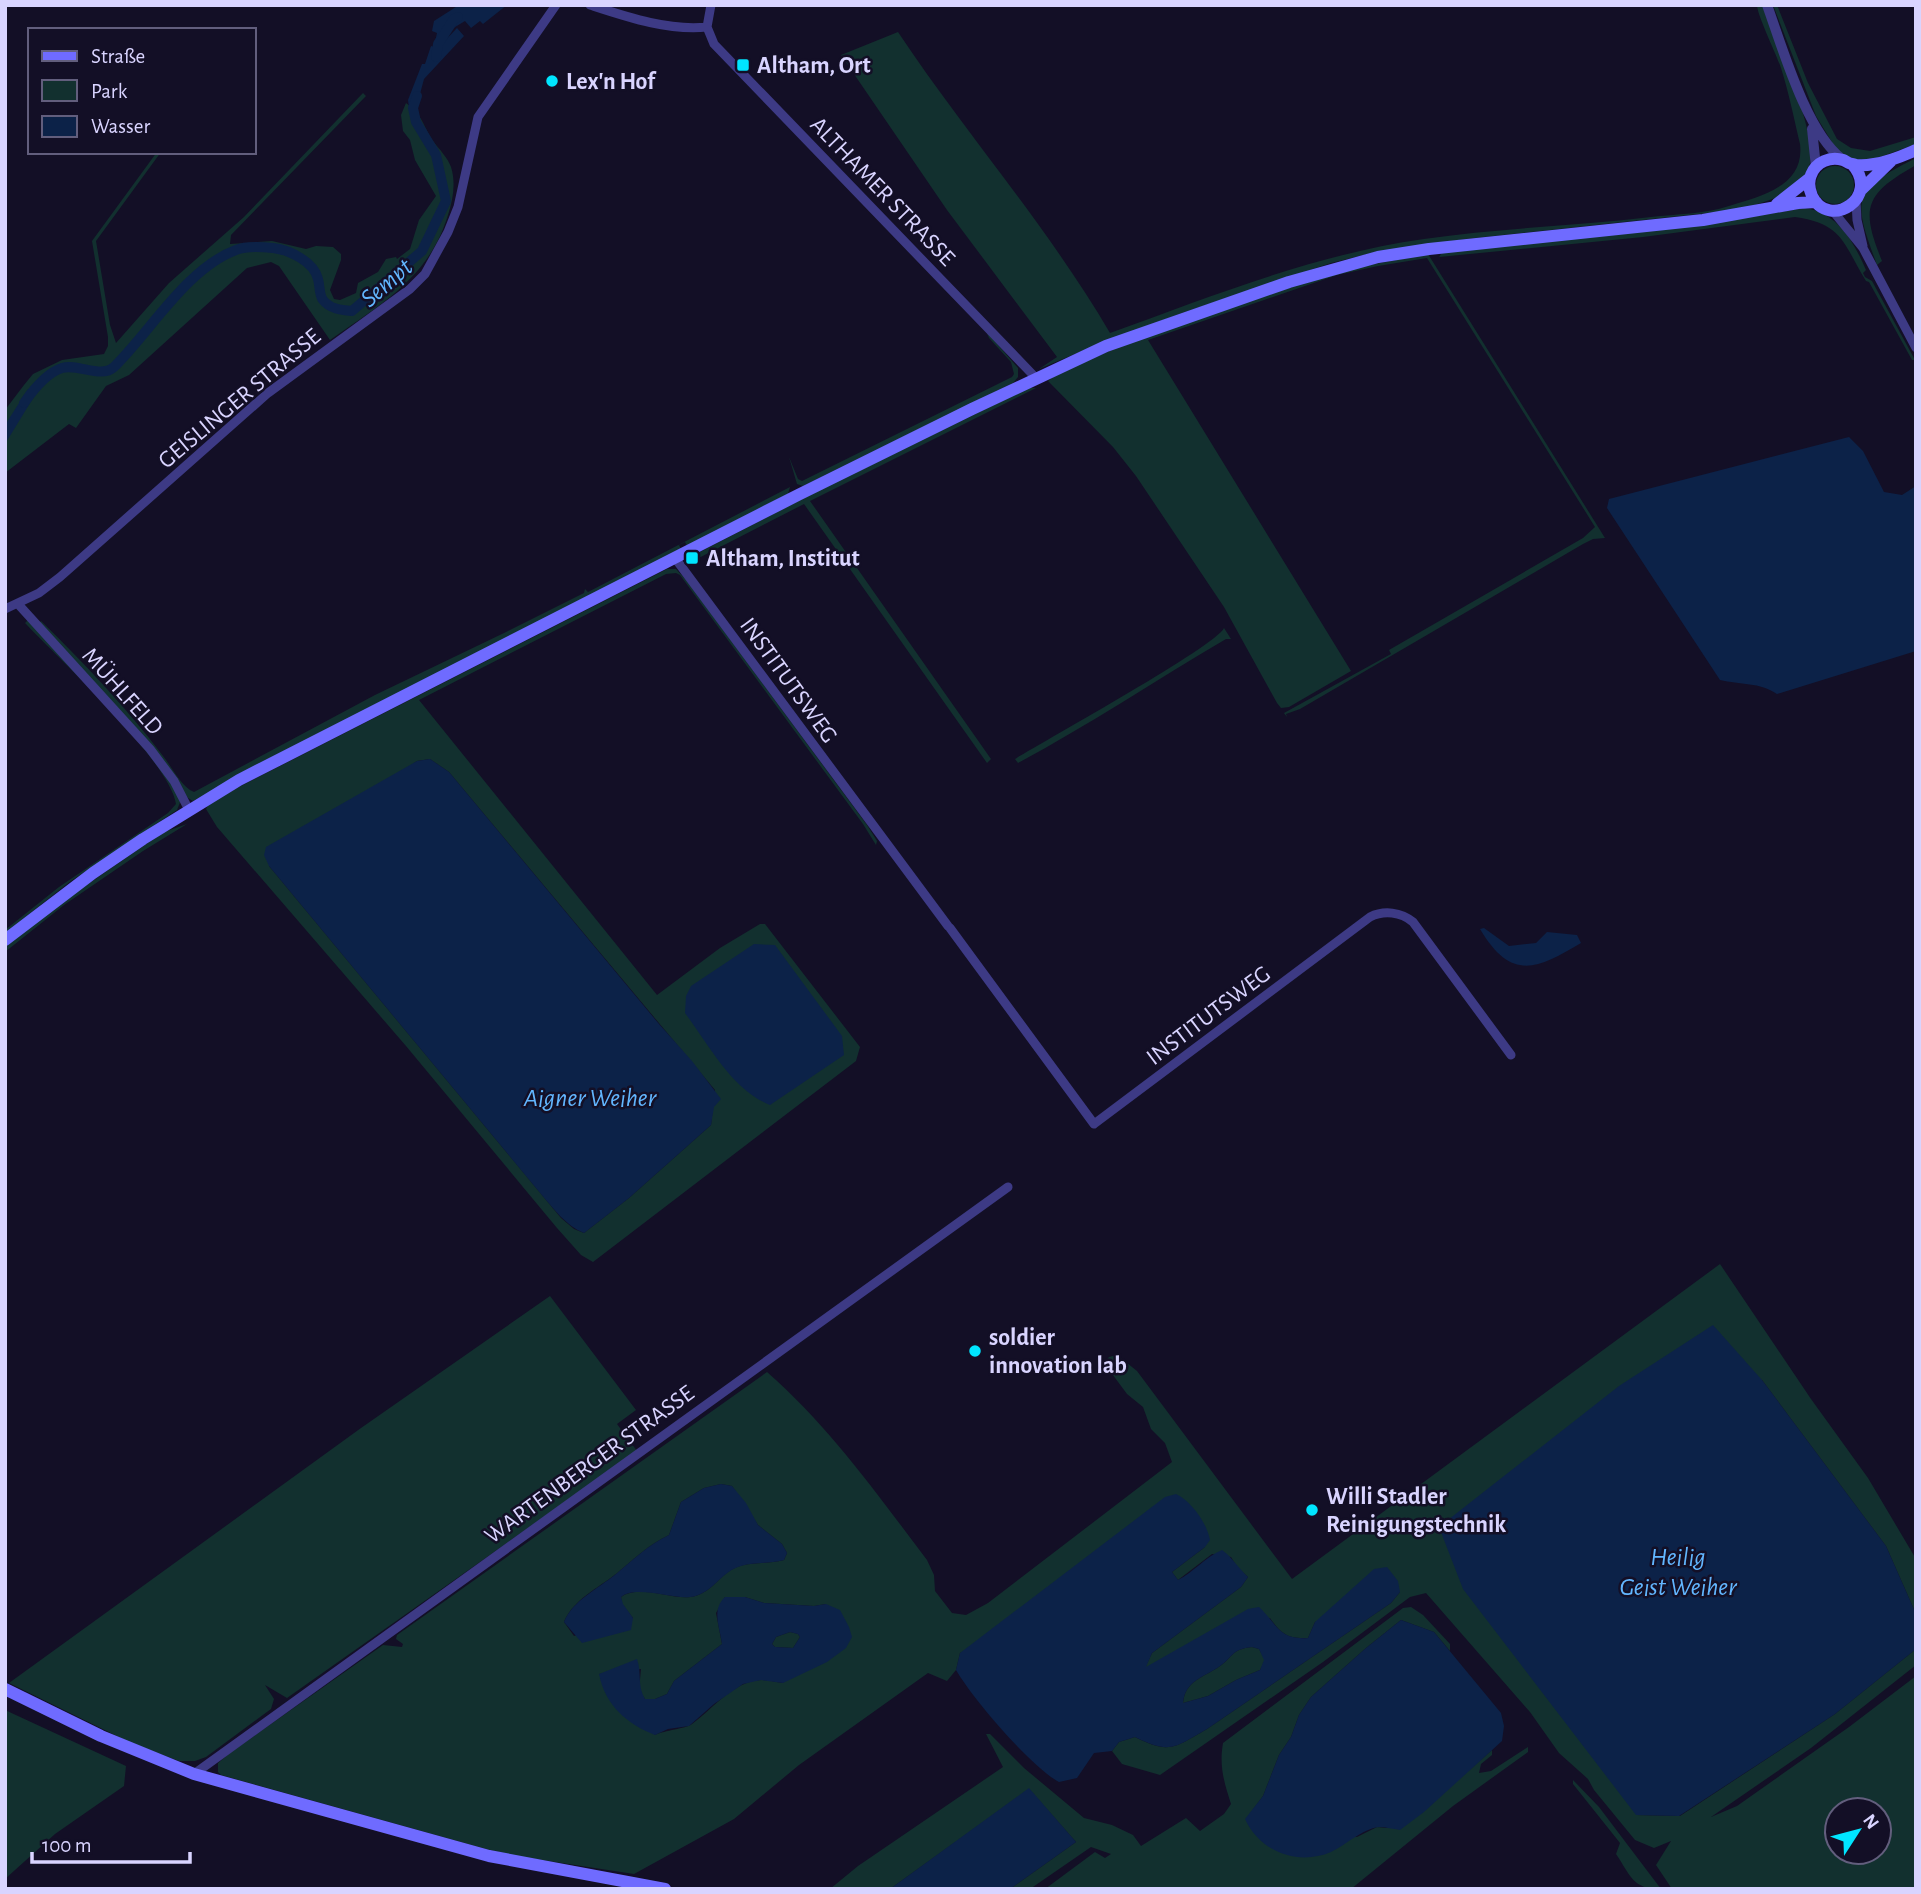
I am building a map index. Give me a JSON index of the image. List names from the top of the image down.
{
  "streets": {
    "street": [
      "ALTHAMER STRASSE",
      "GEISLINGER STRASSE",
      "INSTITUTSWEG",
      "MÜHLFELD",
      "WARTENBERGER STRASSE"
    ]
  },
  "crossings": [
    ["GEISLINGER STRASSE", "MÜHLFELD"]
  ],
  "water": ["Sempt", "Aigner Weiher", "Heilig Geist Weiher"],
  "places": {
    "transit": ["Altham, Ort", "Altham, Institut"],
    "other": ["Lex'n Hof", "soldier innovation lab", "Willi Stadler Reinigungstechnik"]
  },
  "legend": ["Straße", "Park", "Wasser"],
  "scale_bar": "100 m",
  "north": "top right"
}
